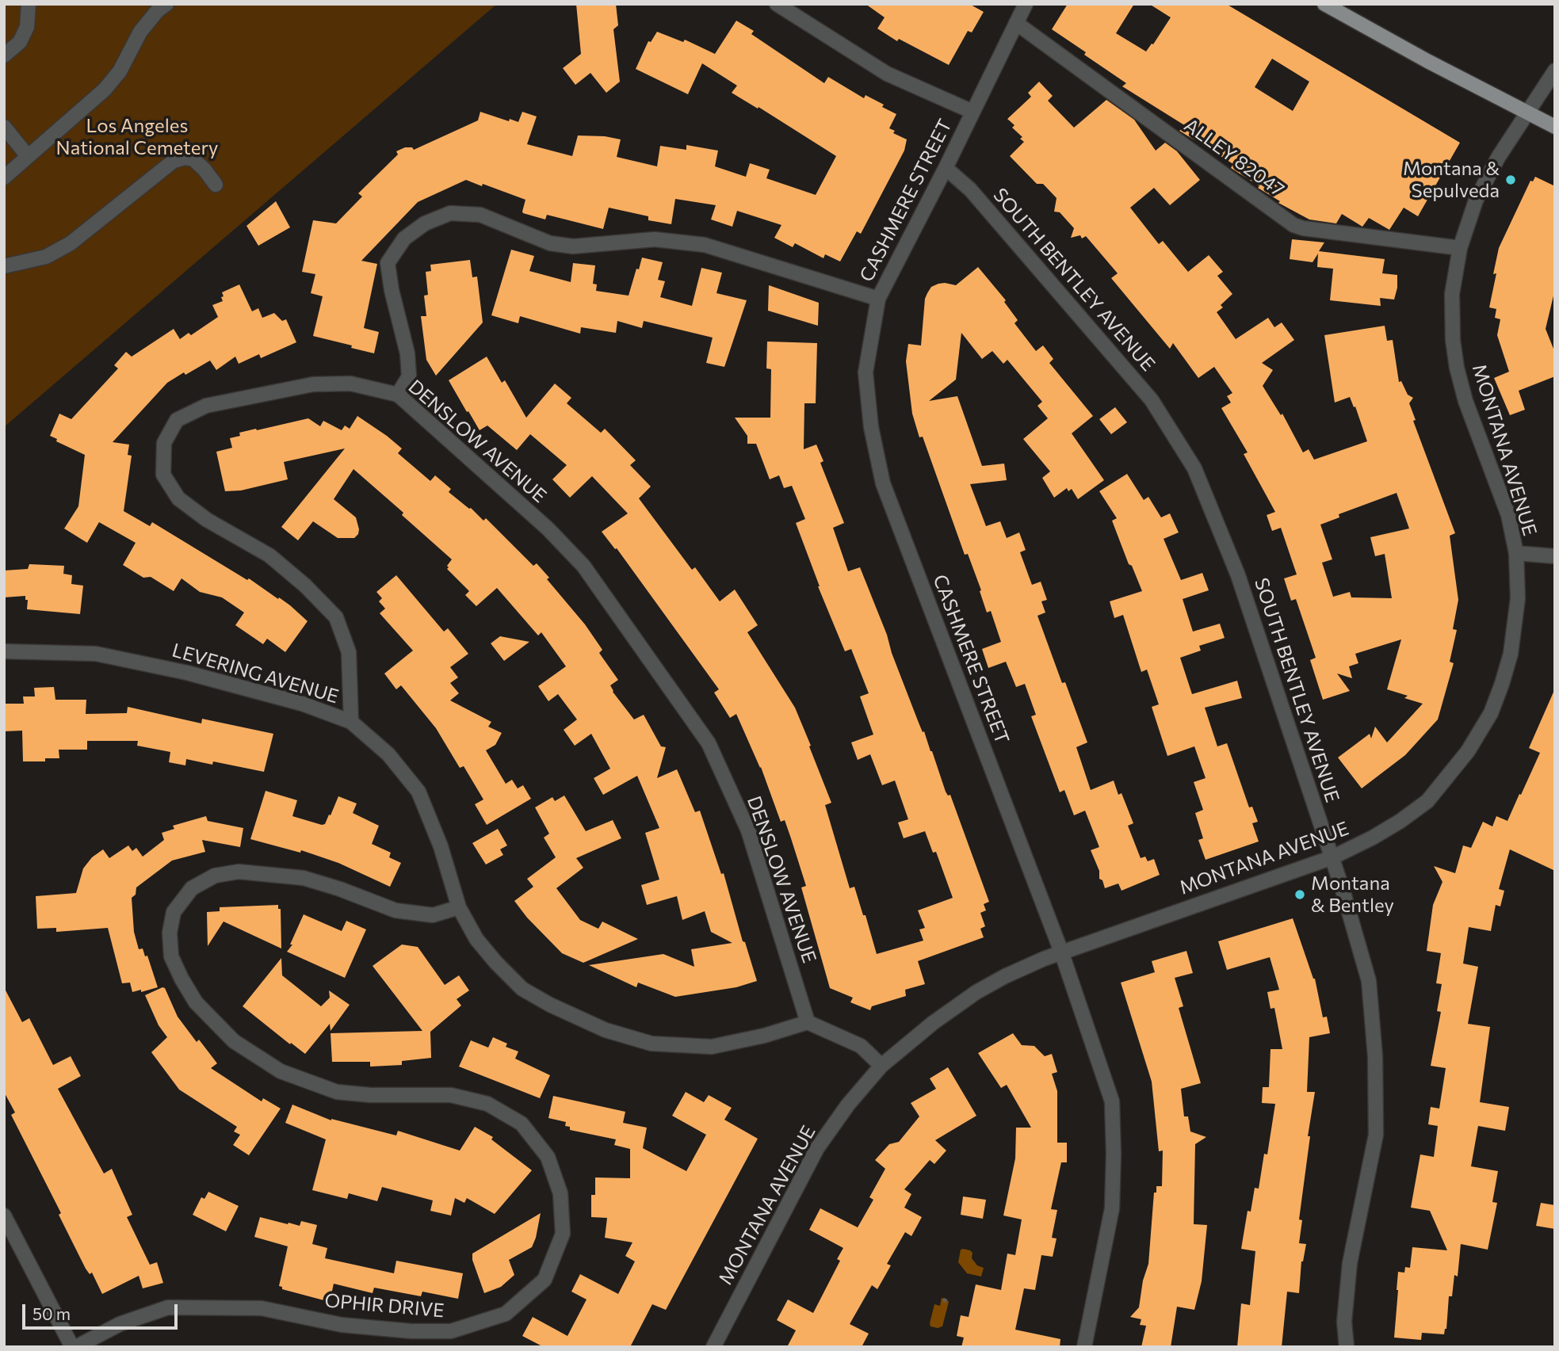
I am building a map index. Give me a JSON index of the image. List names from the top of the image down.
{
  "streets": {
    "street": [
      "ALLEY 82047",
      "CASHMERE STREET",
      "SOUTH BENTLEY AVENUE",
      "DENSLOW AVENUE",
      "MONTANA AVENUE",
      "LEVERING AVENUE",
      "OPHIR DRIVE"
    ]
  },
  "crossings": [
    ["ALLEY 82047", "CASHMERE STREET"],
    ["ALLEY 82047", "MONTANA AVENUE"],
    ["CASHMERE STREET", "SOUTH BENTLEY AVENUE"],
    ["CASHMERE STREET", "MONTANA AVENUE"],
    ["SOUTH BENTLEY AVENUE", "MONTANA AVENUE"],
    ["DENSLOW AVENUE", "LEVERING AVENUE"],
    ["LEVERING AVENUE", "OPHIR DRIVE"]
  ],
  "parks": ["Los Angeles National Cemetery"],
  "places": ["Montana & Sepulveda", "Montana & Bentley"],
  "scale_bar": "50 m"
}
